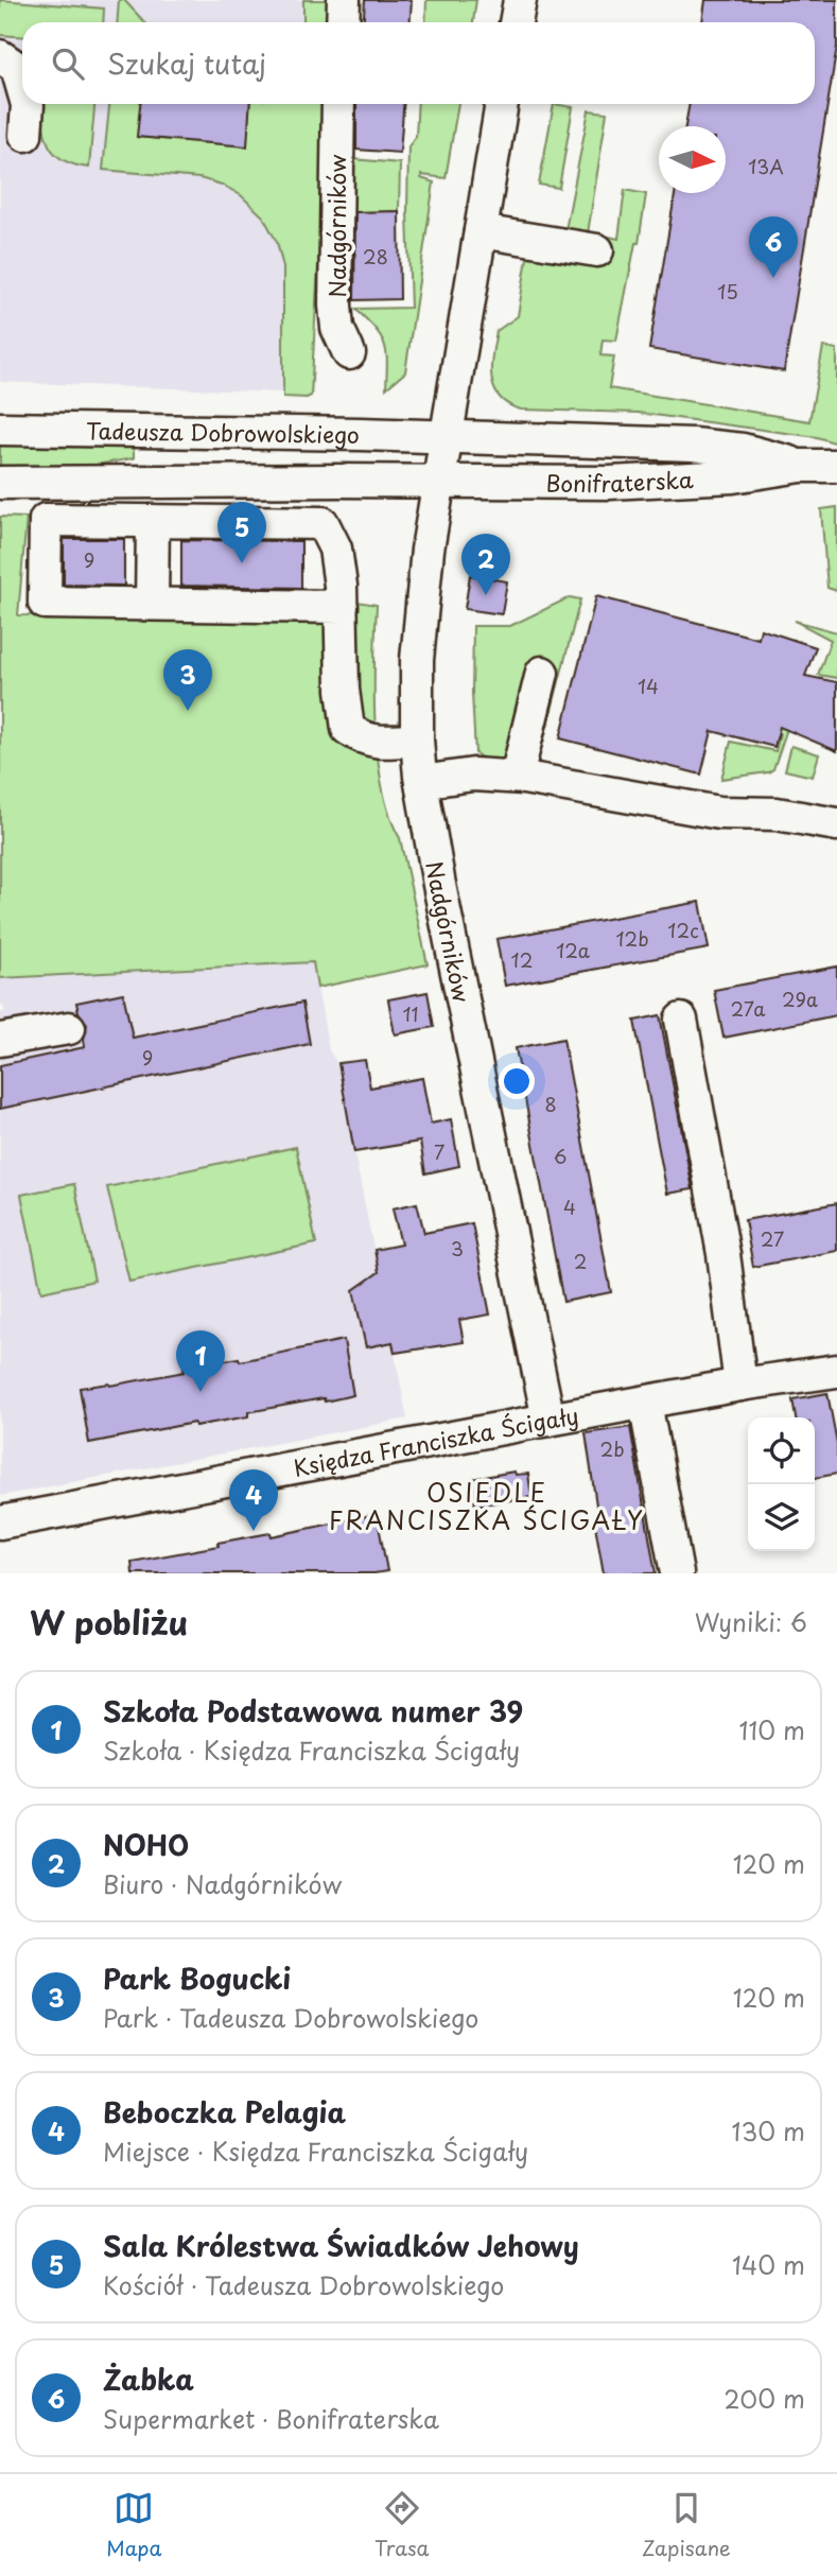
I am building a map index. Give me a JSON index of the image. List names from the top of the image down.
{
  "streets": {
    "street": [
      "Nadgórników",
      "Tadeusza Dobrowolskiego",
      "Bonifraterska",
      "Księdza Franciszka Ścigały"
    ]
  },
  "crossings": [
    ["Nadgórników", "Tadeusza Dobrowolskiego"],
    ["Nadgórników", "Bonifraterska"],
    ["Nadgórników", "Księdza Franciszka Ścigały"],
    ["Tadeusza Dobrowolskiego", "Bonifraterska"]
  ],
  "districts": ["OSIEDLE FRANCISZKA ŚCIGAŁY"],
  "house_numbers": [
    "13A",
    "28",
    "15",
    "9",
    "14",
    "12c",
    "12b",
    "12a",
    "12",
    "29a",
    "27a",
    "11",
    "9",
    "8",
    "7",
    "6",
    "4",
    "27",
    "3",
    "2",
    "2b"
  ],
  "north": "right",
  "page": {
    "search": "Szukaj tutaj",
    "pins": [
      "6",
      "5",
      "2",
      "3",
      "1",
      "4"
    ],
    "heading": ["W pobliżu", "Wyniki: 6"],
    "list": [
      {
        "mark": "1",
        "name": "Szkoła Podstawowa numer 39",
        "note": "Szkoła · Księdza Franciszka Ścigały",
        "value": "110 m"
      },
      {
        "mark": "2",
        "name": "NOHO",
        "note": "Biuro · Nadgórników",
        "value": "120 m"
      },
      {
        "mark": "3",
        "name": "Park Bogucki",
        "note": "Park · Tadeusza Dobrowolskiego",
        "value": "120 m"
      },
      {
        "mark": "4",
        "name": "Beboczka Pelagia",
        "note": "Miejsce · Księdza Franciszka Ścigały",
        "value": "130 m"
      },
      {
        "mark": "5",
        "name": "Sala Królestwa Świadków Jehowy",
        "note": "Kościół · Tadeusza Dobrowolskiego",
        "value": "140 m"
      },
      {
        "mark": "6",
        "name": "Żabka",
        "note": "Supermarket · Bonifraterska",
        "value": "200 m"
      }
    ],
    "nav": ["Mapa", "Trasa", "Zapisane"]
  }
}
